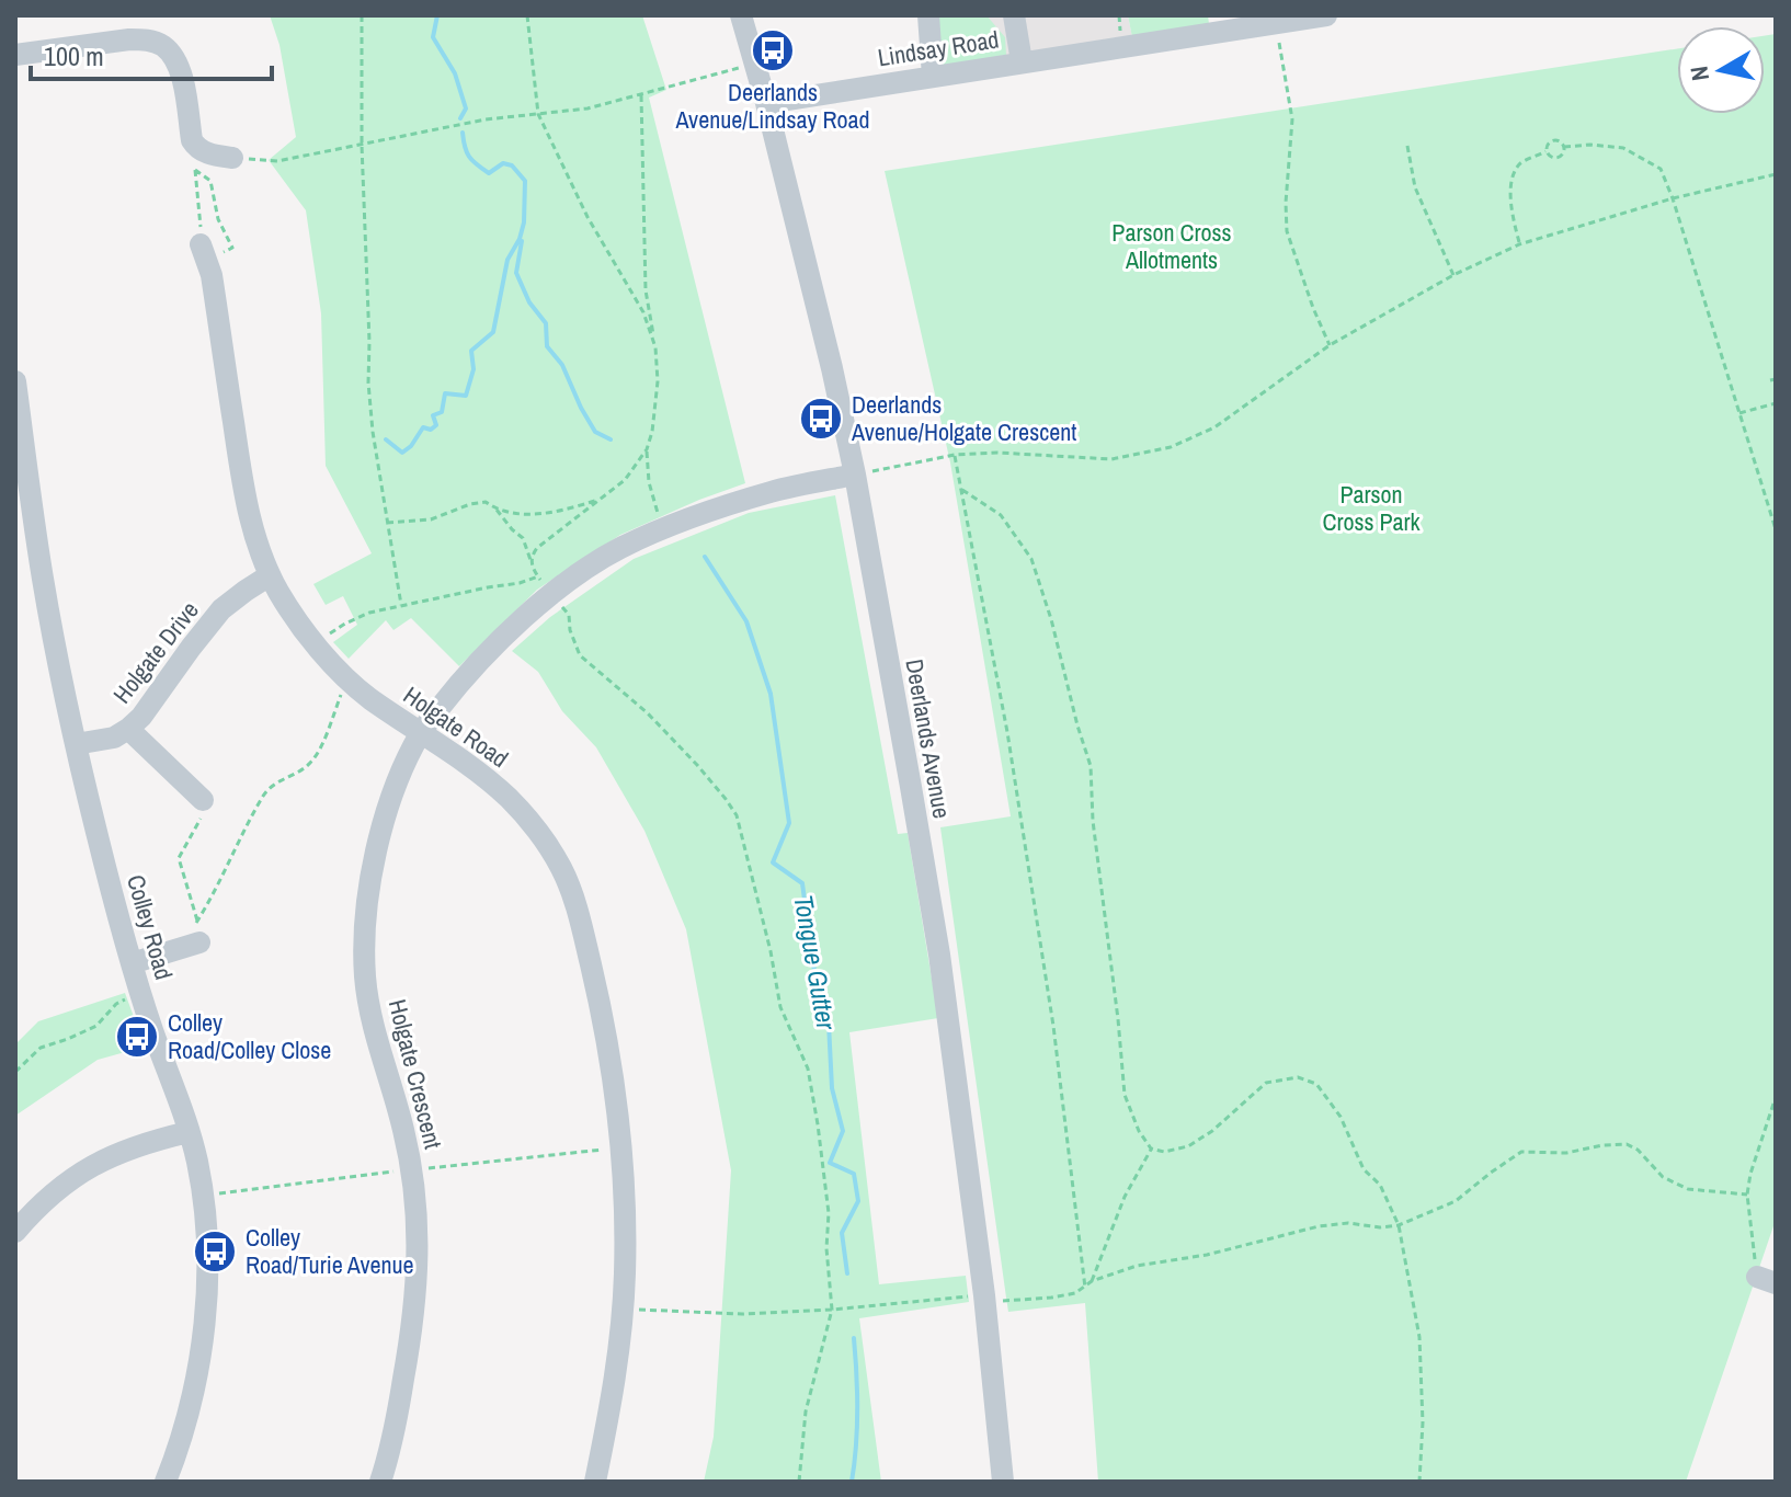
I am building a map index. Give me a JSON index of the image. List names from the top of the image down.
{
  "streets": {
    "street": [
      "Lindsay Road",
      "Holgate Drive",
      "Holgate Road",
      "Deerlands Avenue",
      "Colley Road",
      "Holgate Crescent"
    ]
  },
  "crossings": [
    ["Lindsay Road", "Deerlands Avenue"],
    ["Holgate Drive", "Holgate Road"],
    ["Holgate Drive", "Colley Road"],
    ["Holgate Road", "Holgate Crescent"],
    ["Deerlands Avenue", "Holgate Crescent"]
  ],
  "water": ["Tongue Gutter"],
  "parks": ["Parson Cross Allotments", "Parson Cross Park"],
  "places": {
    "bus stop": [
      "Deerlands Avenue/Lindsay Road",
      "Deerlands Avenue/Holgate Crescent",
      "Colley Road/Colley Close",
      "Colley Road/Turie Avenue"
    ]
  },
  "scale_bar": "100 m",
  "north": "left"
}
